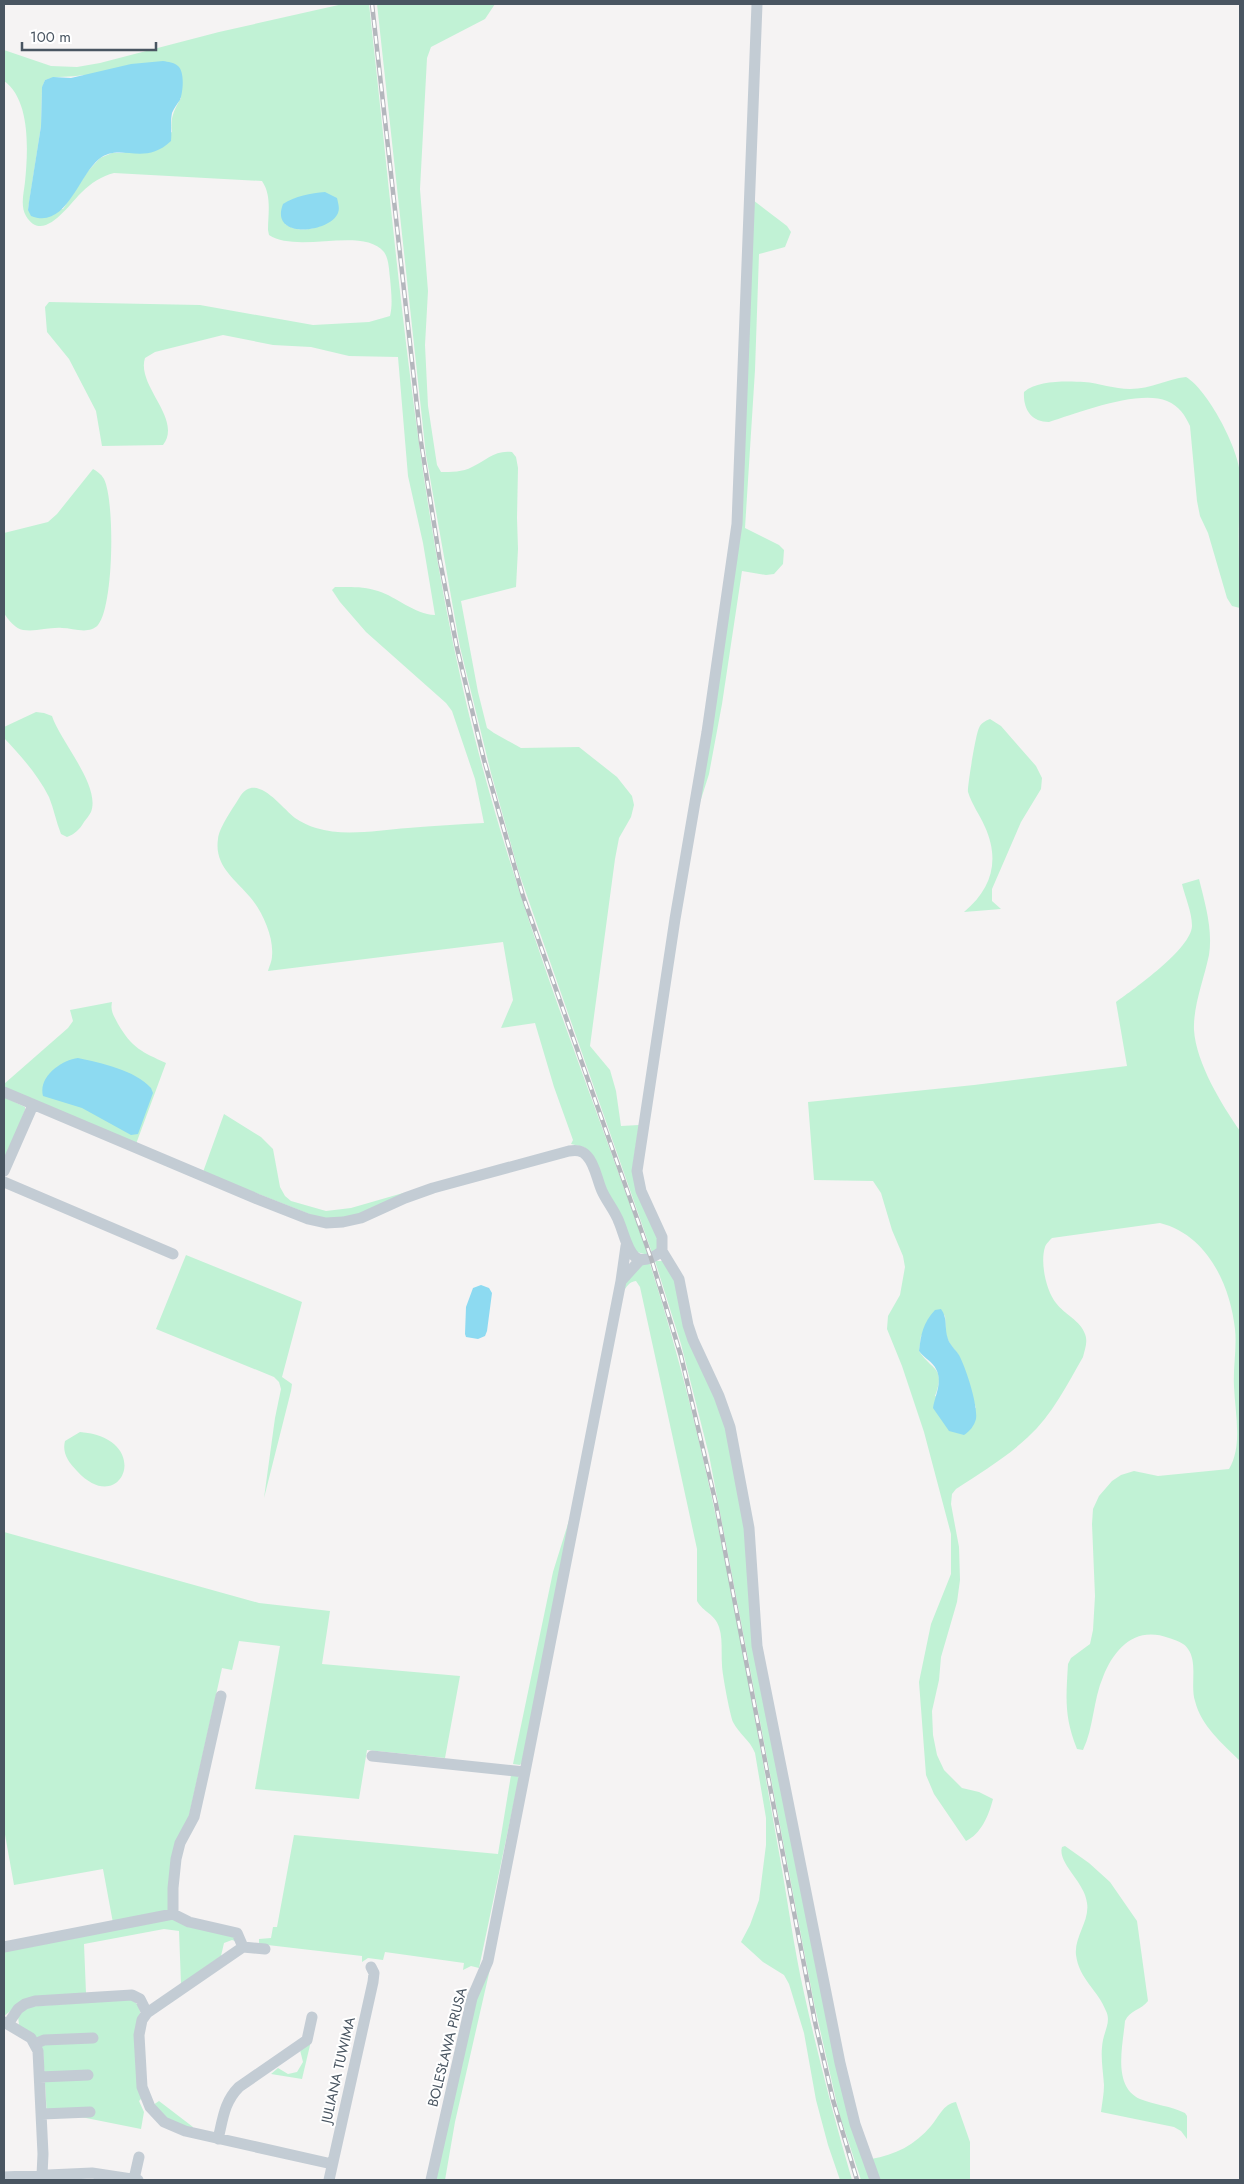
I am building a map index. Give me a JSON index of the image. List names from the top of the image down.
{
  "streets": {
    "street": ["BOLESŁAWA PRUSA", "JULIANA TUWIMA"]
  },
  "scale_bar": "100 m"
}
